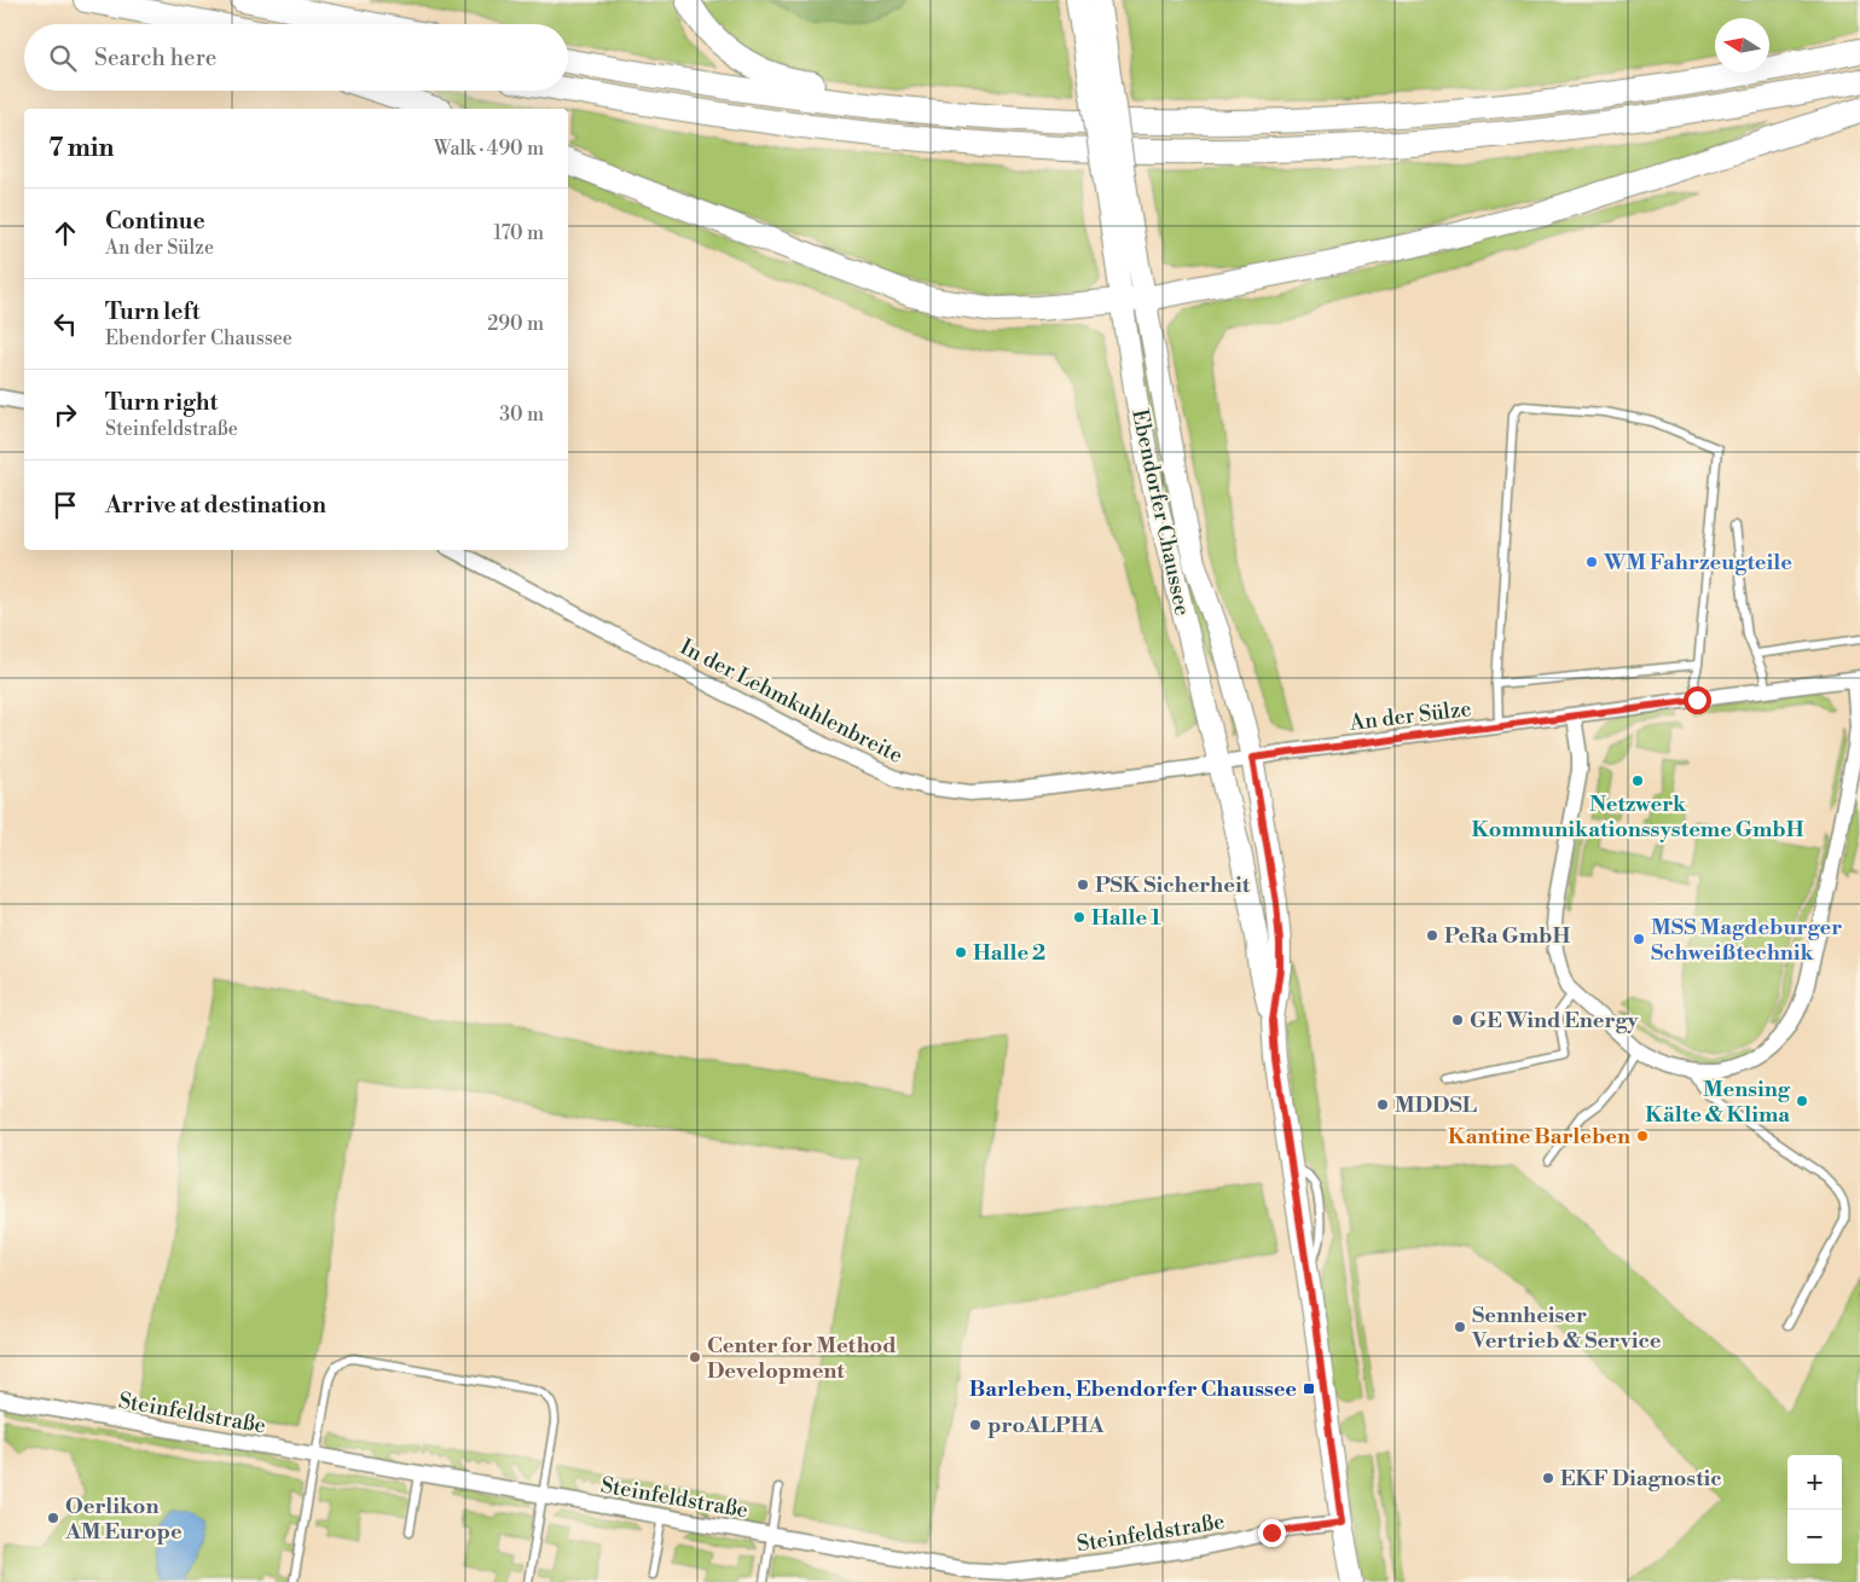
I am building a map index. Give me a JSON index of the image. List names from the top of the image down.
{
  "streets": {
    "main road": ["Ebendorfer Chaussee"],
    "street": ["In der Lehmkuhlenbreite", "An der Sülze", "Steinfeldstraße"]
  },
  "crossings": [
    ["Ebendorfer Chaussee", "In der Lehmkuhlenbreite"],
    ["Ebendorfer Chaussee", "An der Sülze"],
    ["Ebendorfer Chaussee", "Steinfeldstraße"],
    ["In der Lehmkuhlenbreite", "An der Sülze"]
  ],
  "places": {
    "other": [
      "WM Fahrzeugteile",
      "Netzwerk Kommunikationssysteme GmbH",
      "PSK Sicherheit",
      "Halle 1",
      "PeRa GmbH",
      "MSS Magdeburger Schweißtechnik",
      "Halle 2",
      "GE Wind Energy",
      "Mensing Kälte & Klima",
      "MDDSL",
      "Kantine Barleben",
      "Sennheiser Vertrieb & Service",
      "Center for Method Development",
      "proALPHA",
      "EKF Diagnostic",
      "Oerlikon AM Europe"
    ],
    "transit": ["Barleben, Ebendorfer Chaussee"]
  },
  "north": "left",
  "page": {
    "search": "Search here",
    "heading": ["7 min", "Walk · 490 m"],
    "list": [
      ["Continue", "An der Sülze", "170 m"],
      ["Turn left", "Ebendorfer Chaussee", "290 m"],
      ["Turn right", "Steinfeldstraße", "30 m"],
      "Arrive at destination"
    ],
    "map_buttons": ["+", "−"]
  }
}
